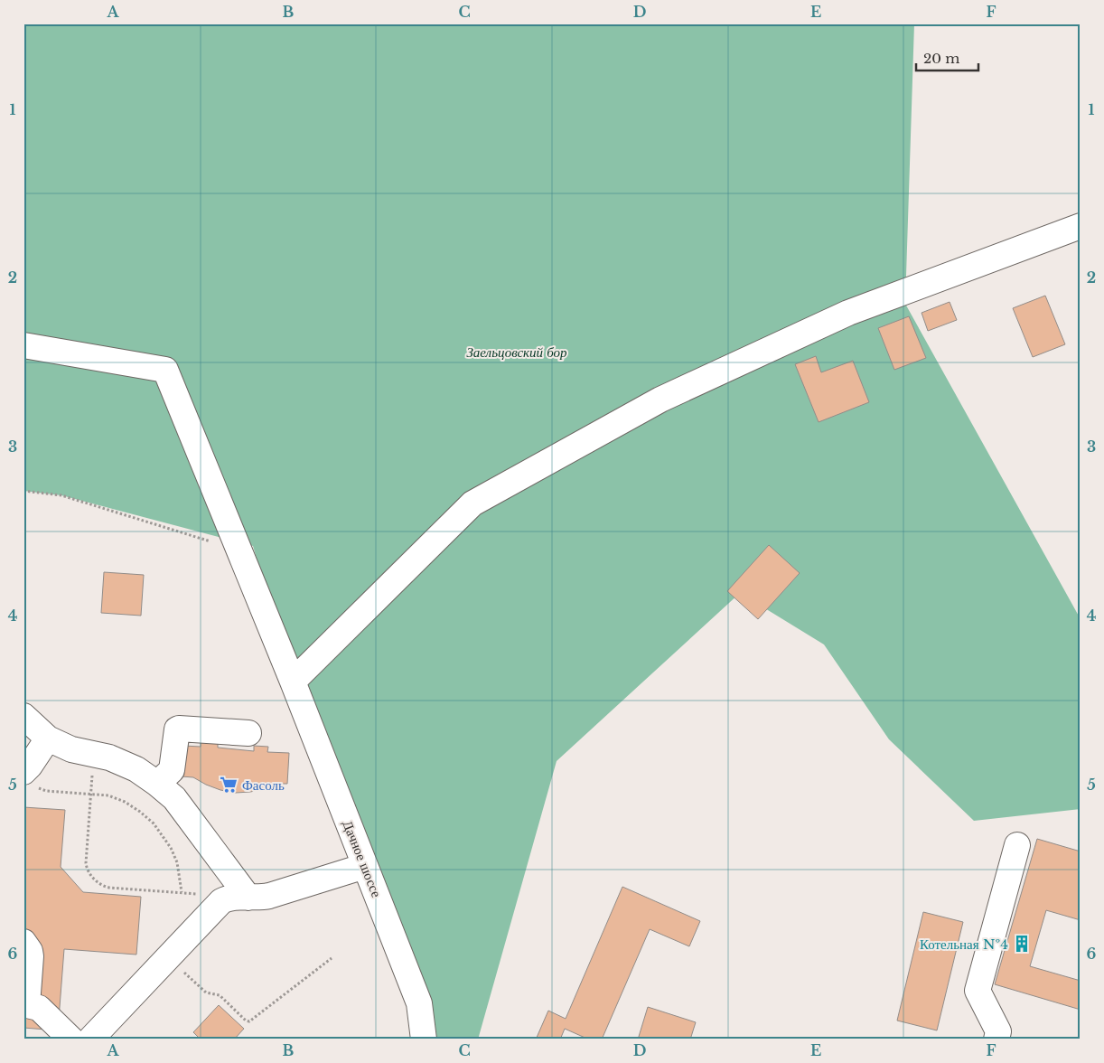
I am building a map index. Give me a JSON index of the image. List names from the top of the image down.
{
  "streets": {
    "street": ["Дачное шоссе"]
  },
  "parks": ["Заельцовский бор"],
  "places": {
    "supermarket": ["Фасоль"],
    "building": ["Котельная №4"]
  },
  "scale_bar": "20 m",
  "grid": {
    "columns": [
      "A",
      "B",
      "C",
      "D",
      "E",
      "F"
    ],
    "rows": [
      "1",
      "2",
      "3",
      "4",
      "5",
      "6"
    ]
  }
}
